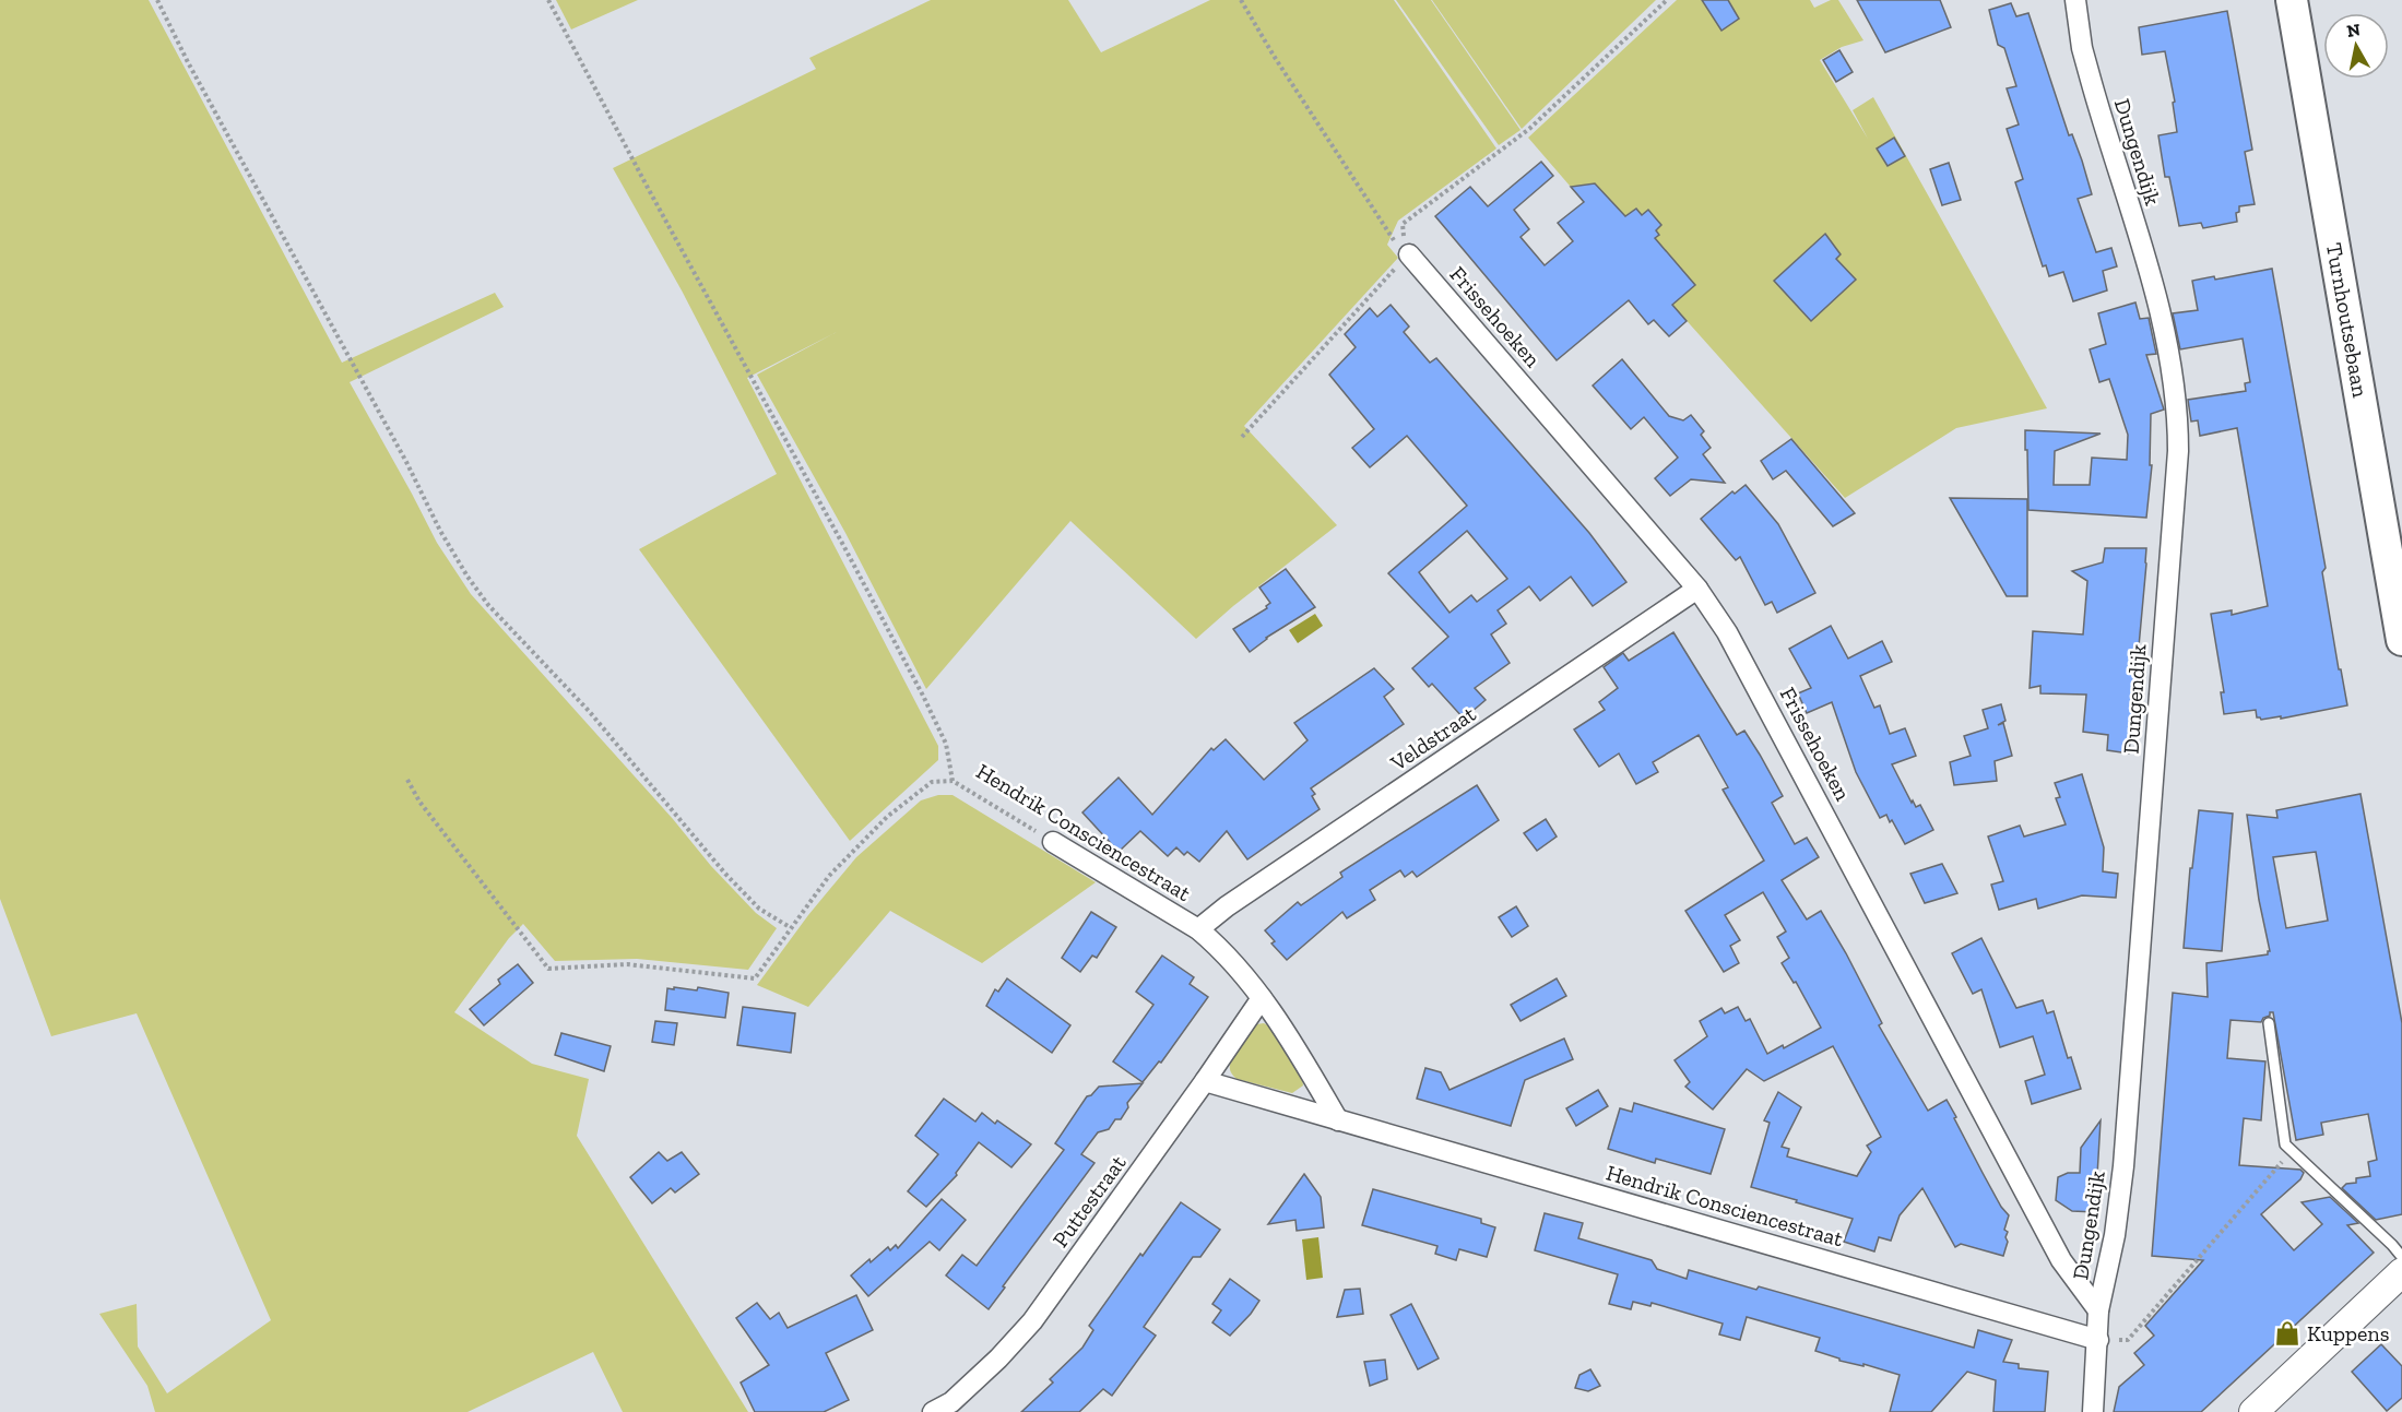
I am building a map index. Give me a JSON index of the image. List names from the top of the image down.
{
  "streets": {
    "main road": ["Turnhoutsebaan"],
    "street": [
      "Dungendijk",
      "Frissehoeken",
      "Veldstraat",
      "Hendrik Consciencestraat",
      "Puttestraat"
    ]
  },
  "crossings": [
    ["Dungendijk", "Frissehoeken"],
    ["Dungendijk", "Hendrik Consciencestraat"],
    ["Frissehoeken", "Veldstraat"],
    ["Veldstraat", "Hendrik Consciencestraat"],
    ["Hendrik Consciencestraat", "Puttestraat"]
  ],
  "places": {
    "shop": ["Kuppens"]
  },
  "north": "top"
}
